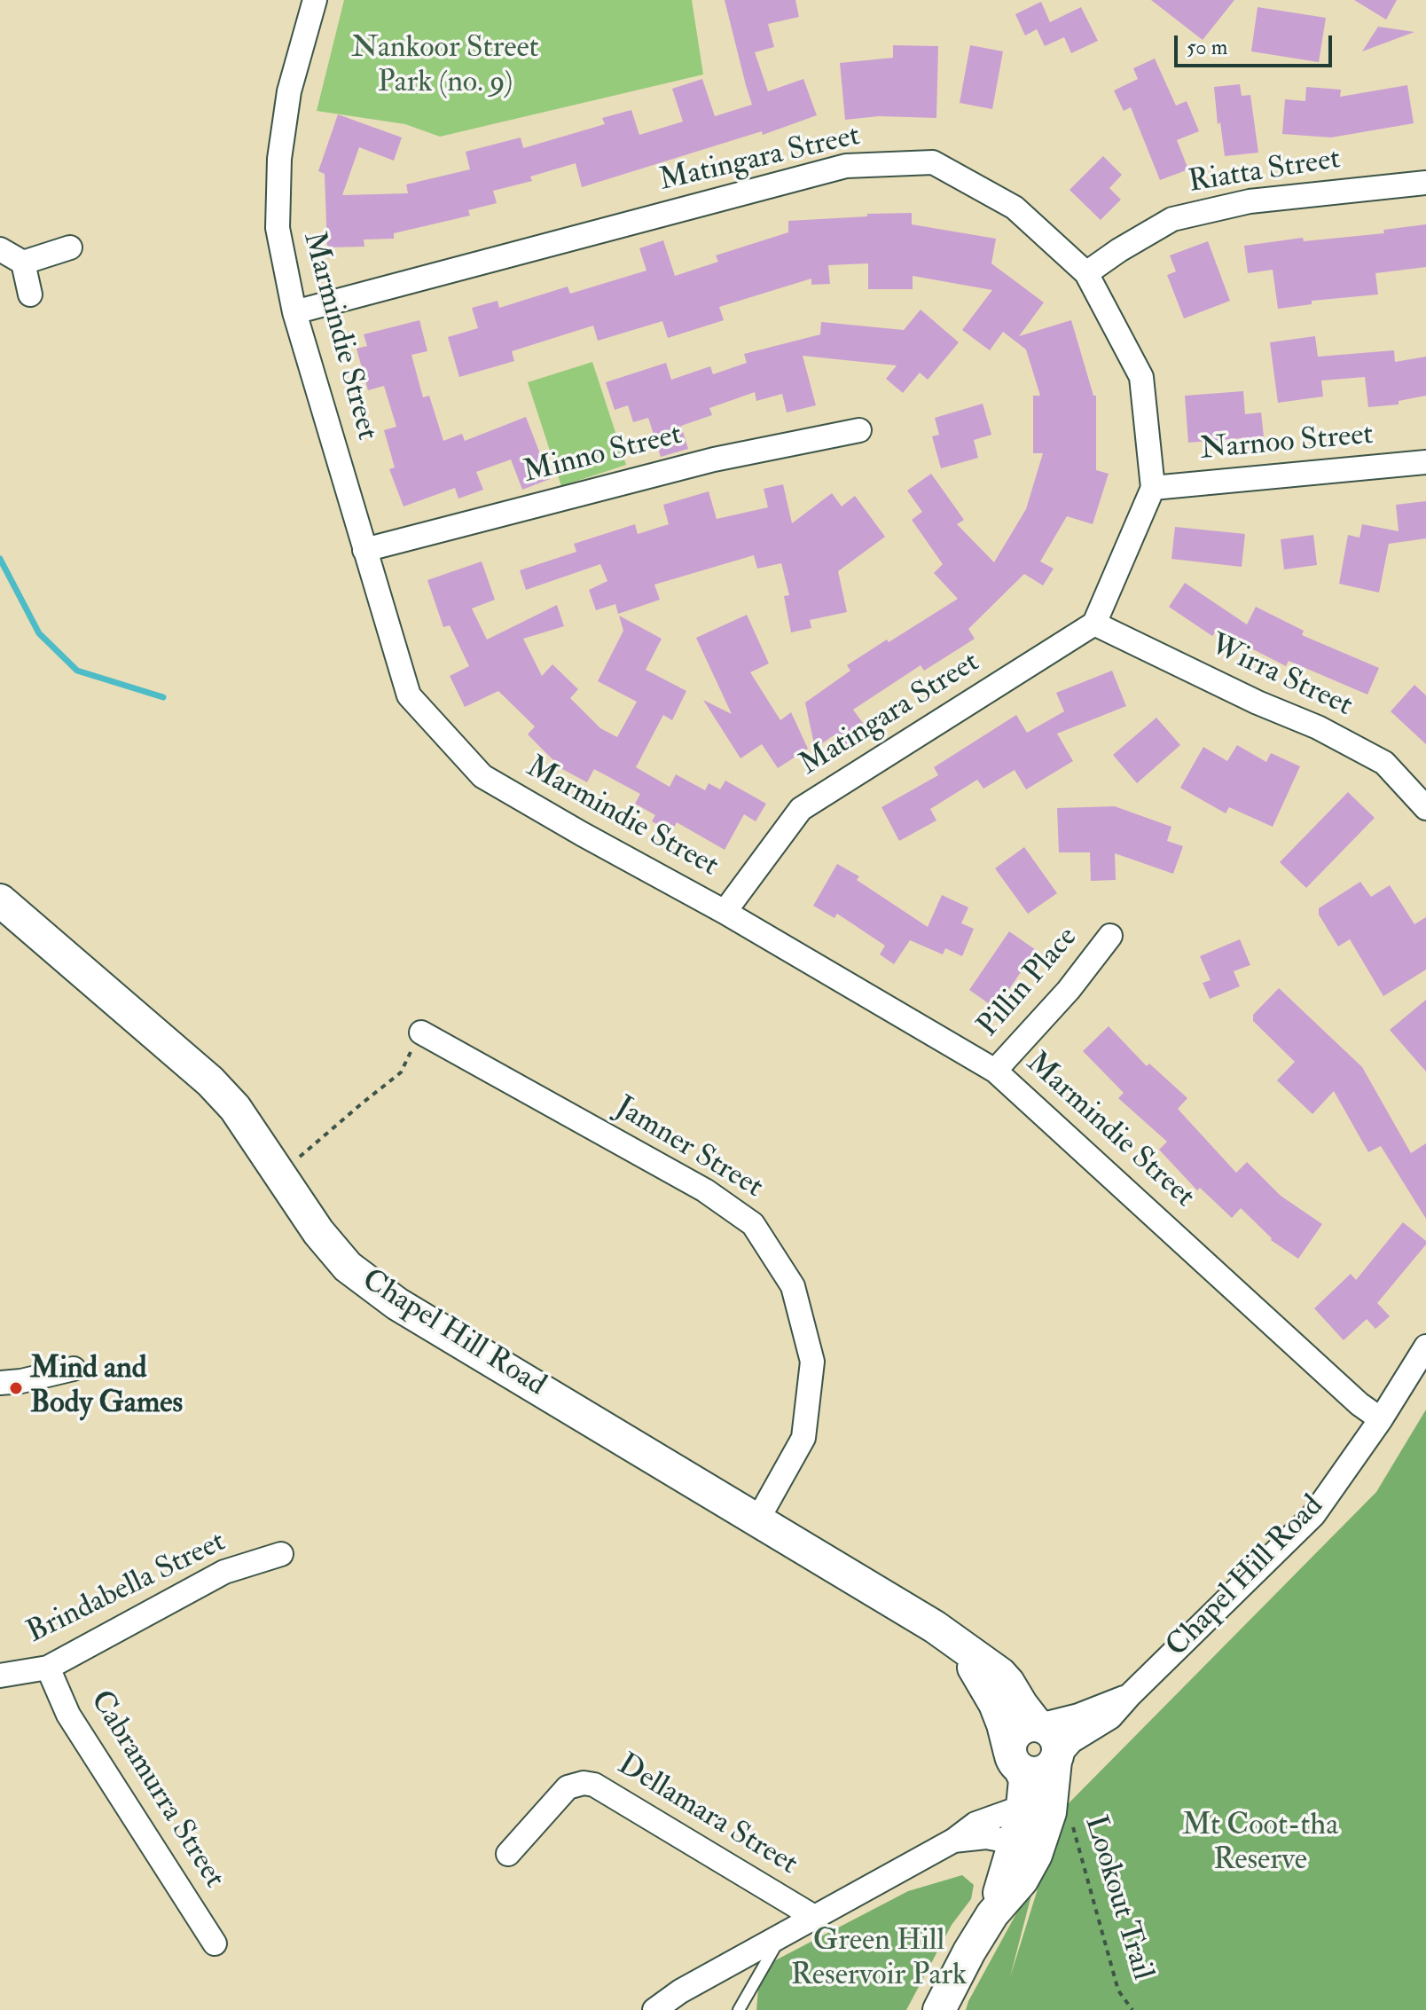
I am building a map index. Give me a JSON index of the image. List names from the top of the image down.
{
  "streets": {
    "main road": ["Chapel Hill Road"],
    "street": [
      "Matingara Street",
      "Riatta Street",
      "Marmindie Street",
      "Narnoo Street",
      "Minno Street",
      "Wirra Street",
      "Pillin Place",
      "Jamner Street",
      "Brindabella Street",
      "Cabramurra Street",
      "Dellamara Street"
    ],
    "path": ["Lookout Trail"]
  },
  "crossings": [
    ["Matingara Street", "Riatta Street"],
    ["Matingara Street", "Marmindie Street"],
    ["Matingara Street", "Narnoo Street"],
    ["Matingara Street", "Wirra Street"],
    ["Marmindie Street", "Minno Street"],
    ["Marmindie Street", "Pillin Place"],
    ["Marmindie Street", "Chapel Hill Road"],
    ["Jamner Street", "Chapel Hill Road"],
    ["Chapel Hill Road", "Lookout Trail"],
    ["Brindabella Street", "Cabramurra Street"]
  ],
  "parks": ["Nankoor Street Park (no. 9)", "Mt Coot-tha Reserve", "Green Hill Reservoir Park"],
  "places": ["Mind and Body Games"],
  "scale_bar": "50 m"
}
